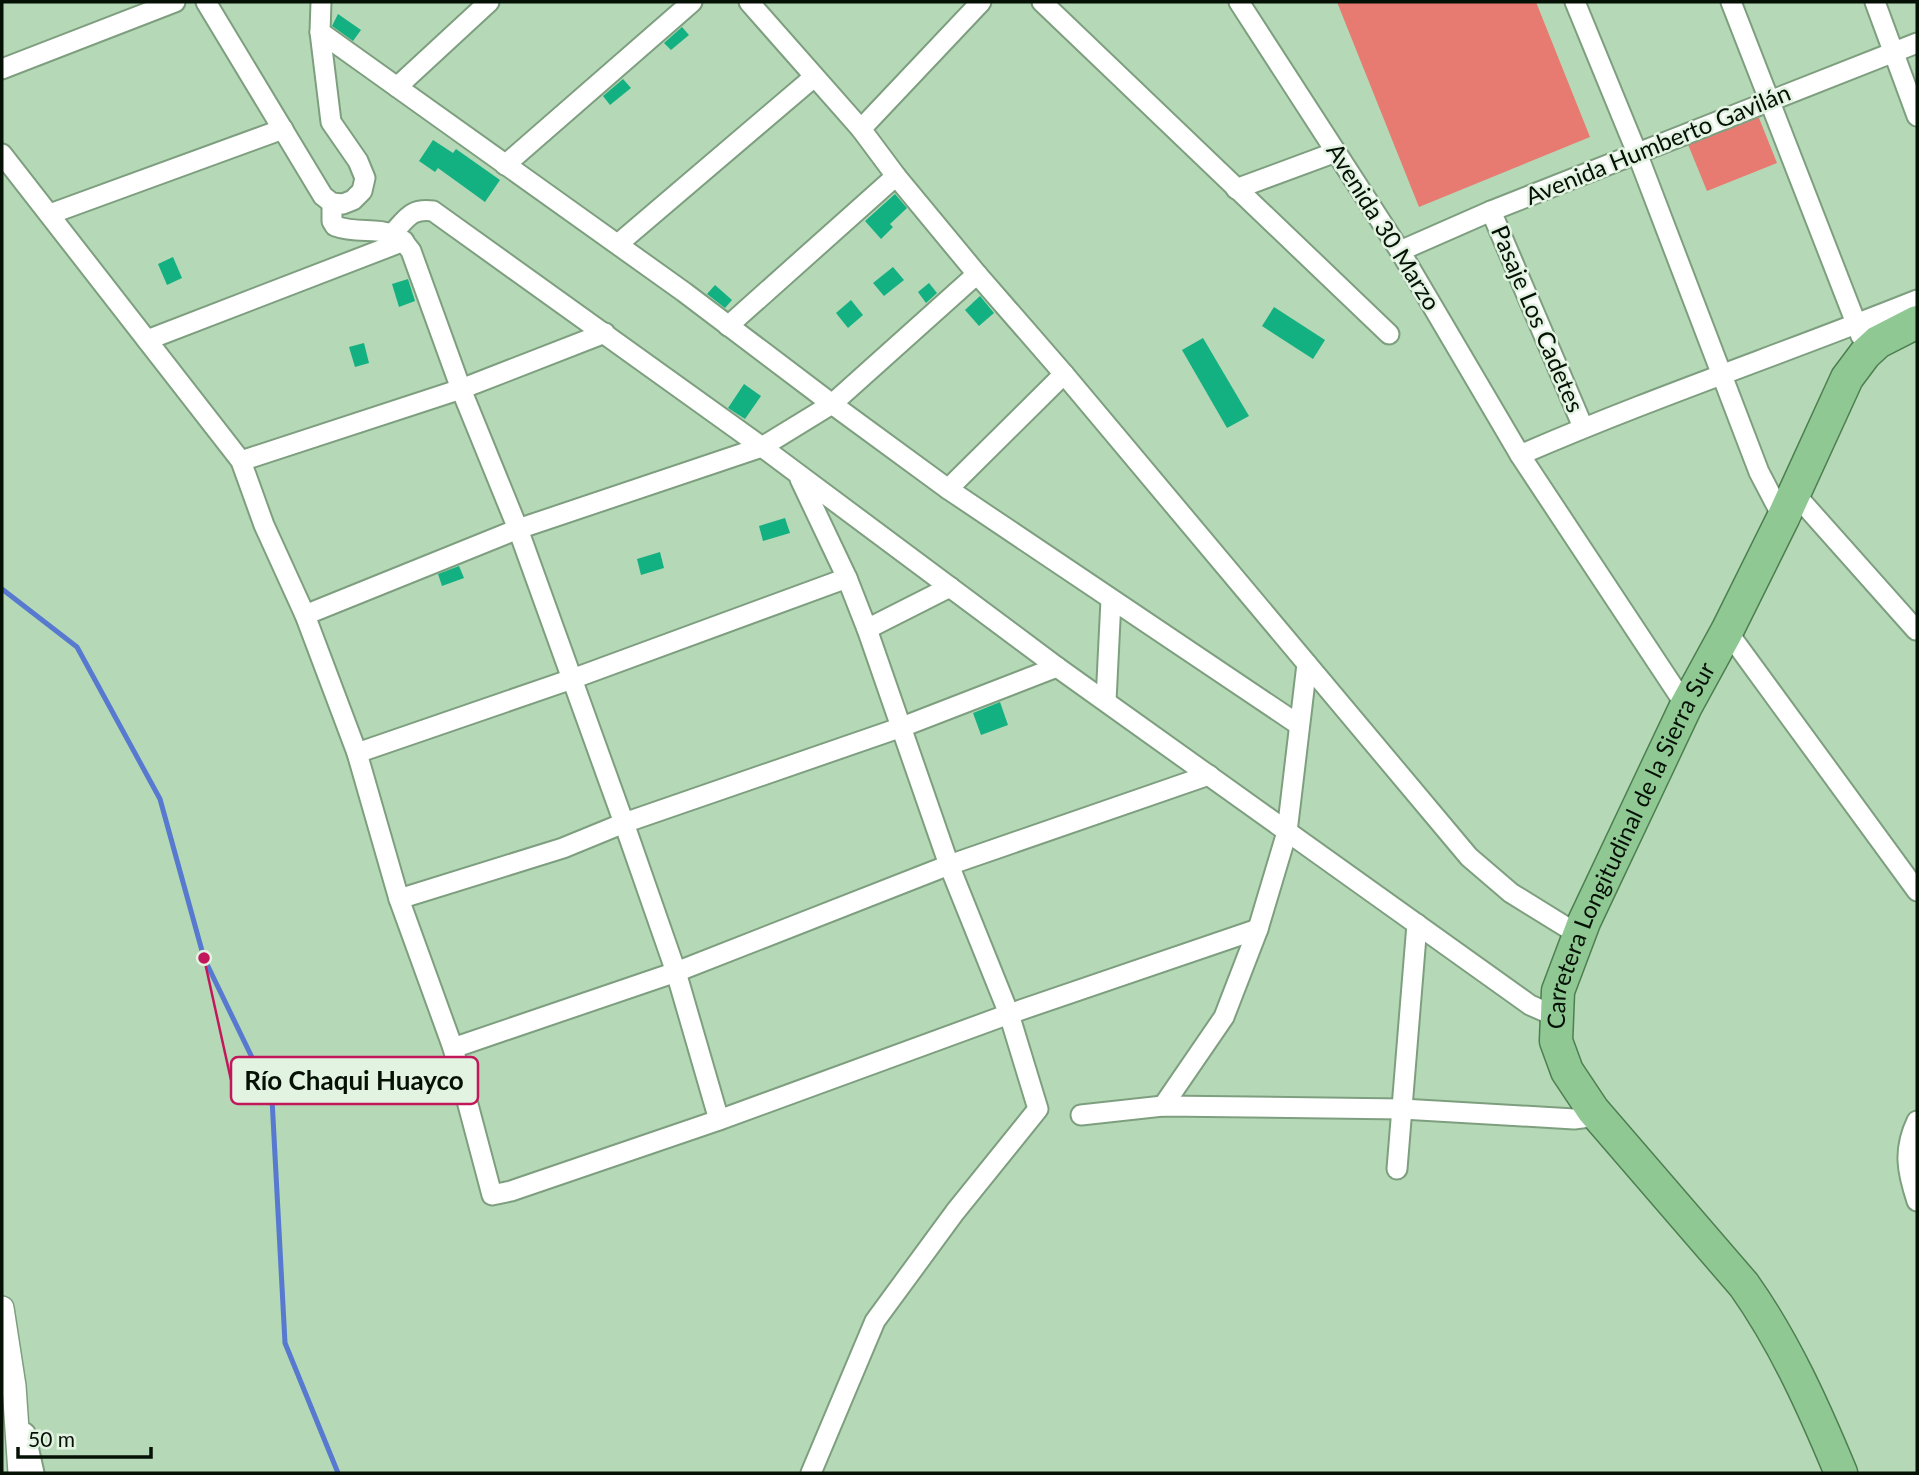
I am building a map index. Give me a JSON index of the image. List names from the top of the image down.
{
  "streets": {
    "highway": ["Carretera Longitudinal de la Sierra Sur"],
    "street": ["Avenida Humberto Gavilán", "Avenida 30 Marzo", "Pasaje Los Cadetes"]
  },
  "crossings": [
    ["Avenida Humberto Gavilán", "Avenida 30 Marzo"],
    ["Avenida Humberto Gavilán", "Pasaje Los Cadetes"],
    ["Avenida 30 Marzo", "Carretera Longitudinal de la Sierra Sur"]
  ],
  "places": ["Río Chaqui Huayco"],
  "scale_bar": "50 m"
}
